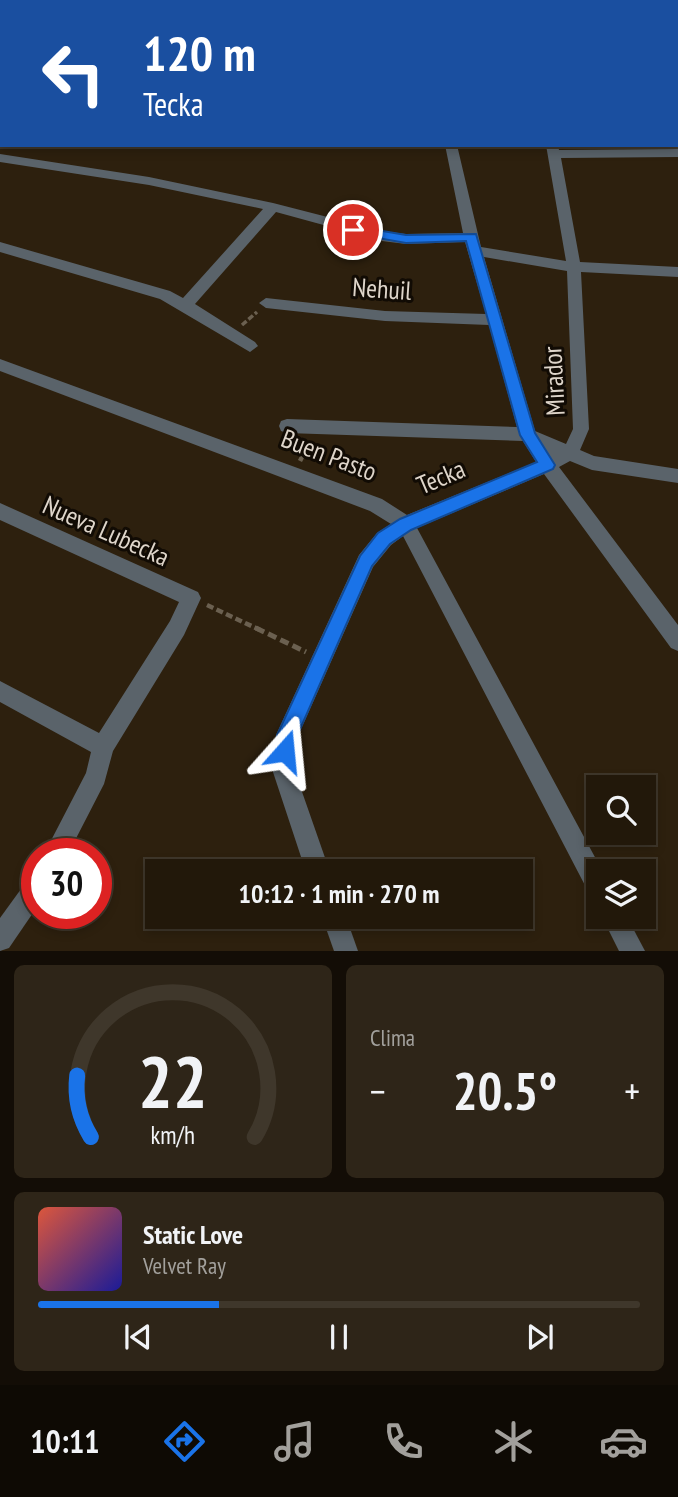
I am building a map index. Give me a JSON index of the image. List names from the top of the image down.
{
  "streets": {
    "street": [
      "Nehuil",
      "Mirador",
      "Buen Pasto",
      "Tecka",
      "Nueva Lubecka"
    ]
  },
  "crossings": [
    ["Mirador", "Tecka"],
    ["Buen Pasto", "Tecka"]
  ],
  "page": {
    "turn": ["120 m", "Tecka"],
    "limit": "30",
    "trip": "10:12 · 1 min · 270 m",
    "tile": "Clima",
    "heat": ["−", "20.5°", "+"],
    "song": ["Static Love", "Velvet Ray"],
    "tabs": "10:11",
    "gauge": ["22", "km/h"]
  }
}
